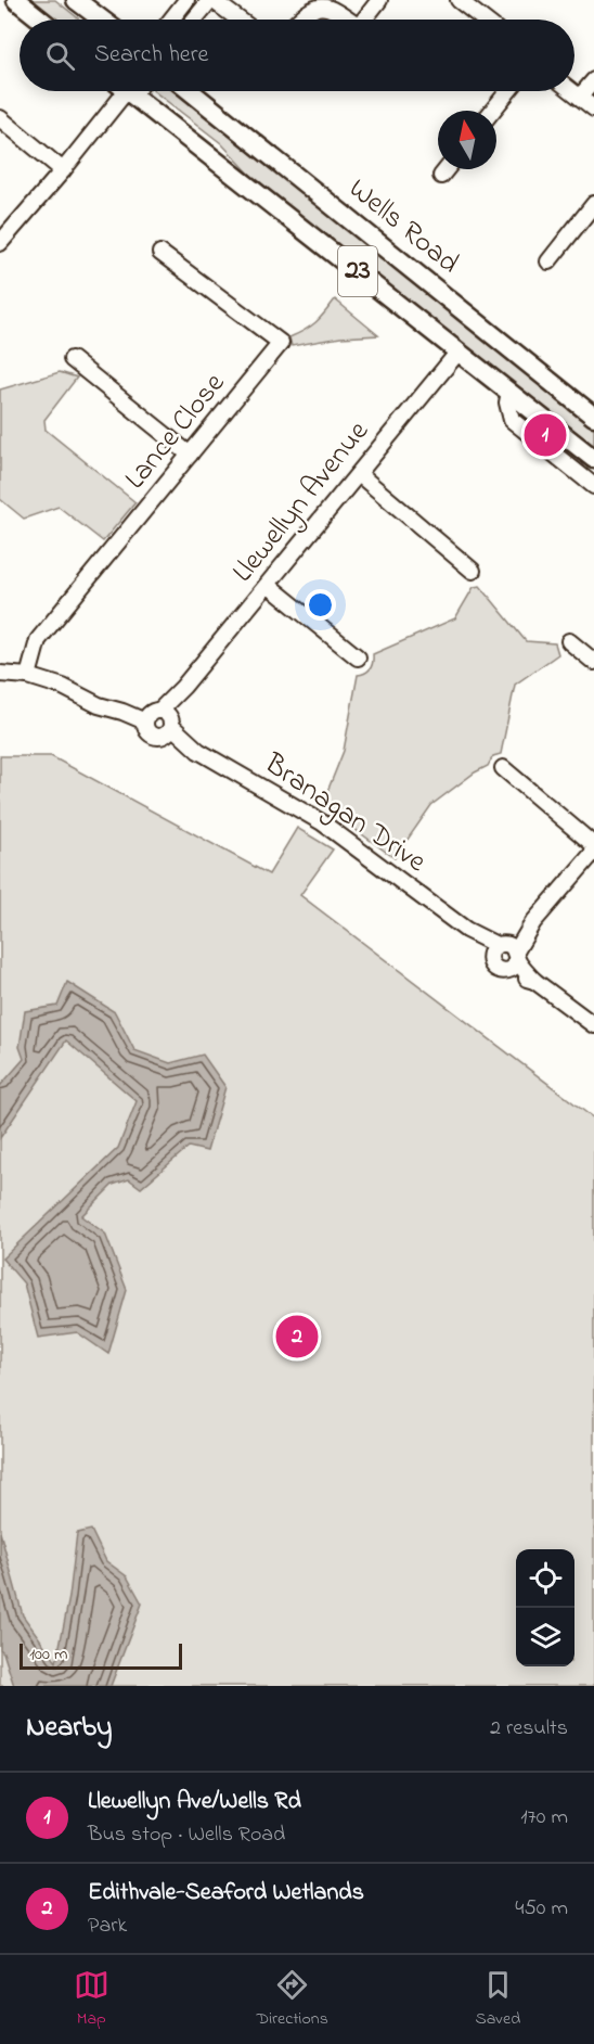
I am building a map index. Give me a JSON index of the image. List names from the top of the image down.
{
  "streets": {
    "main road": ["Wells Road", "23"],
    "street": ["Lance Close", "Llewellyn Avenue", "Branagan Drive"]
  },
  "crossings": [
    ["23", "Llewellyn Avenue"],
    ["Lance Close", "Branagan Drive"],
    ["Llewellyn Avenue", "Branagan Drive"]
  ],
  "scale_bar": "100 m",
  "north": "top",
  "page": {
    "search": "Search here",
    "pins": ["1", "2"],
    "scale": "100 m",
    "heading": ["Nearby", "2 results"],
    "list": [
      {
        "mark": "1",
        "name": "Llewellyn Ave/Wells Rd",
        "note": "Bus stop · Wells Road",
        "value": "170 m"
      },
      {
        "mark": "2",
        "name": "Edithvale-Seaford Wetlands",
        "note": "Park",
        "value": "450 m"
      }
    ],
    "nav": ["Map", "Directions", "Saved"]
  }
}
